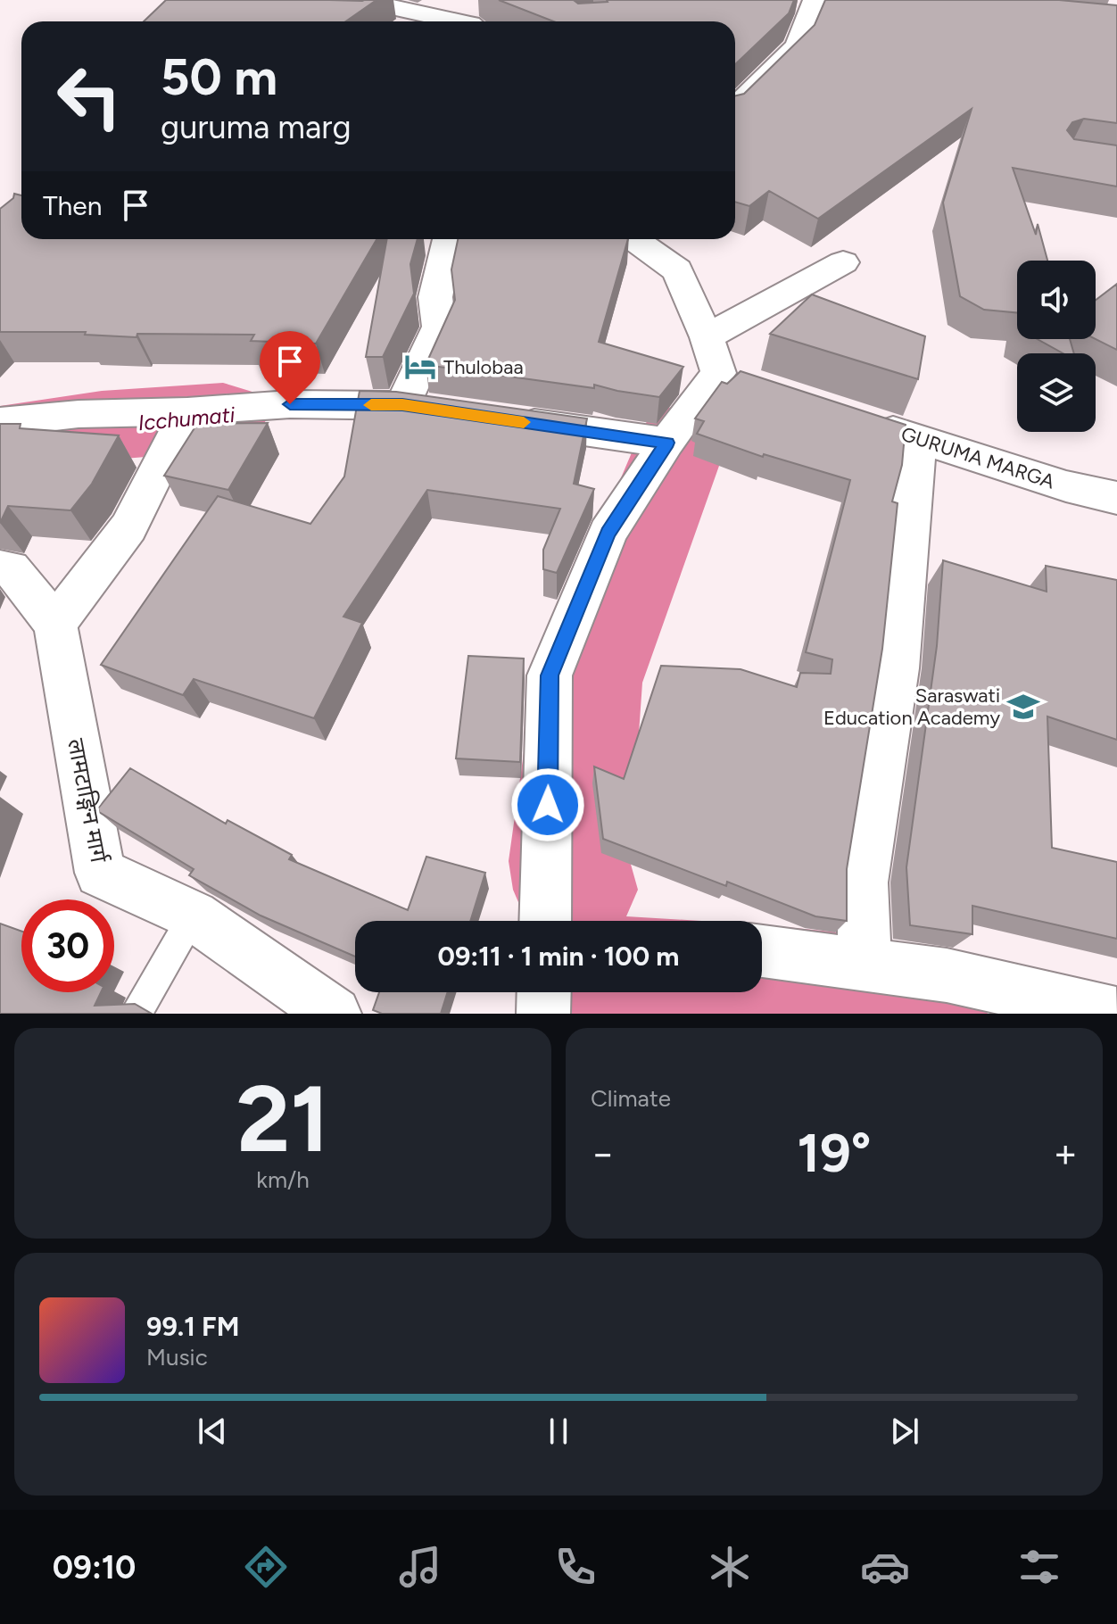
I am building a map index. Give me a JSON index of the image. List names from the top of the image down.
{
  "streets": {
    "street": ["GURUMA MARGA", "लामटाङ्गिन मार्ग"]
  },
  "water": ["Icchumati"],
  "places": {
    "hotel": ["Thulobaa"],
    "school or university": ["Saraswati Education Academy"]
  },
  "page": {
    "turn": ["50 m", "guruma marg"],
    "then": "Then",
    "limit": "30",
    "trip": "09:11 · 1 min · 100 m",
    "tile": [
      ["21", "km/h"],
      "Climate"
    ],
    "heat": ["−", "19°", "+"],
    "song": ["99.1 FM", "Music"],
    "tabs": "09:10"
  }
}
